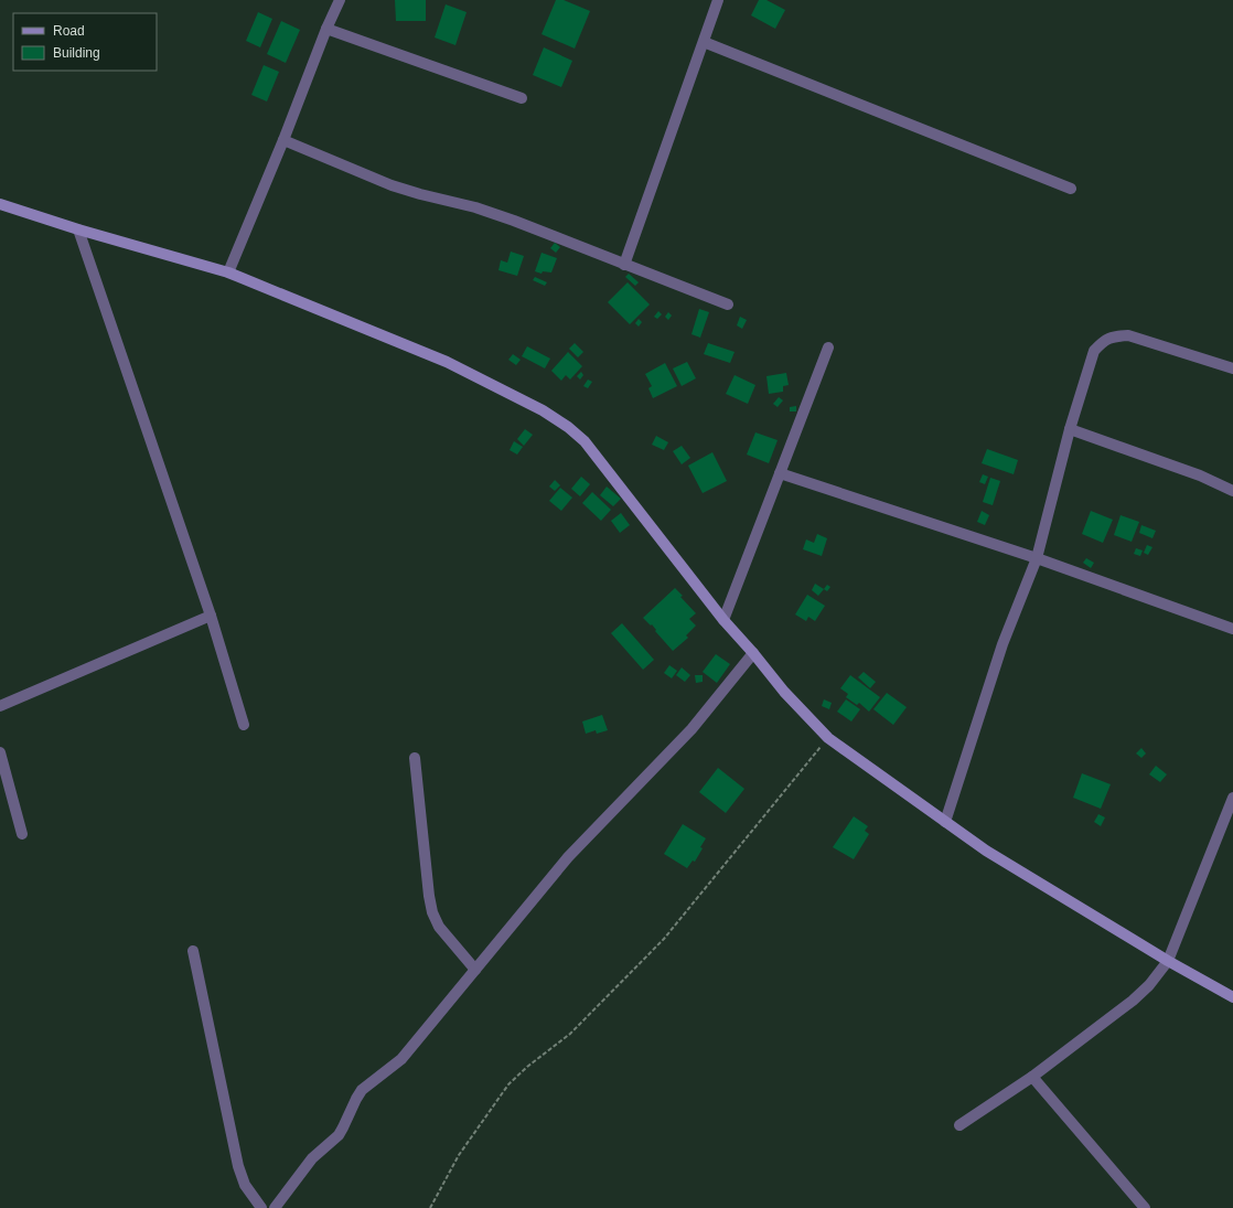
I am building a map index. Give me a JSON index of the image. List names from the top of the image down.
{
  "legend": ["Road", "Building"]
}
